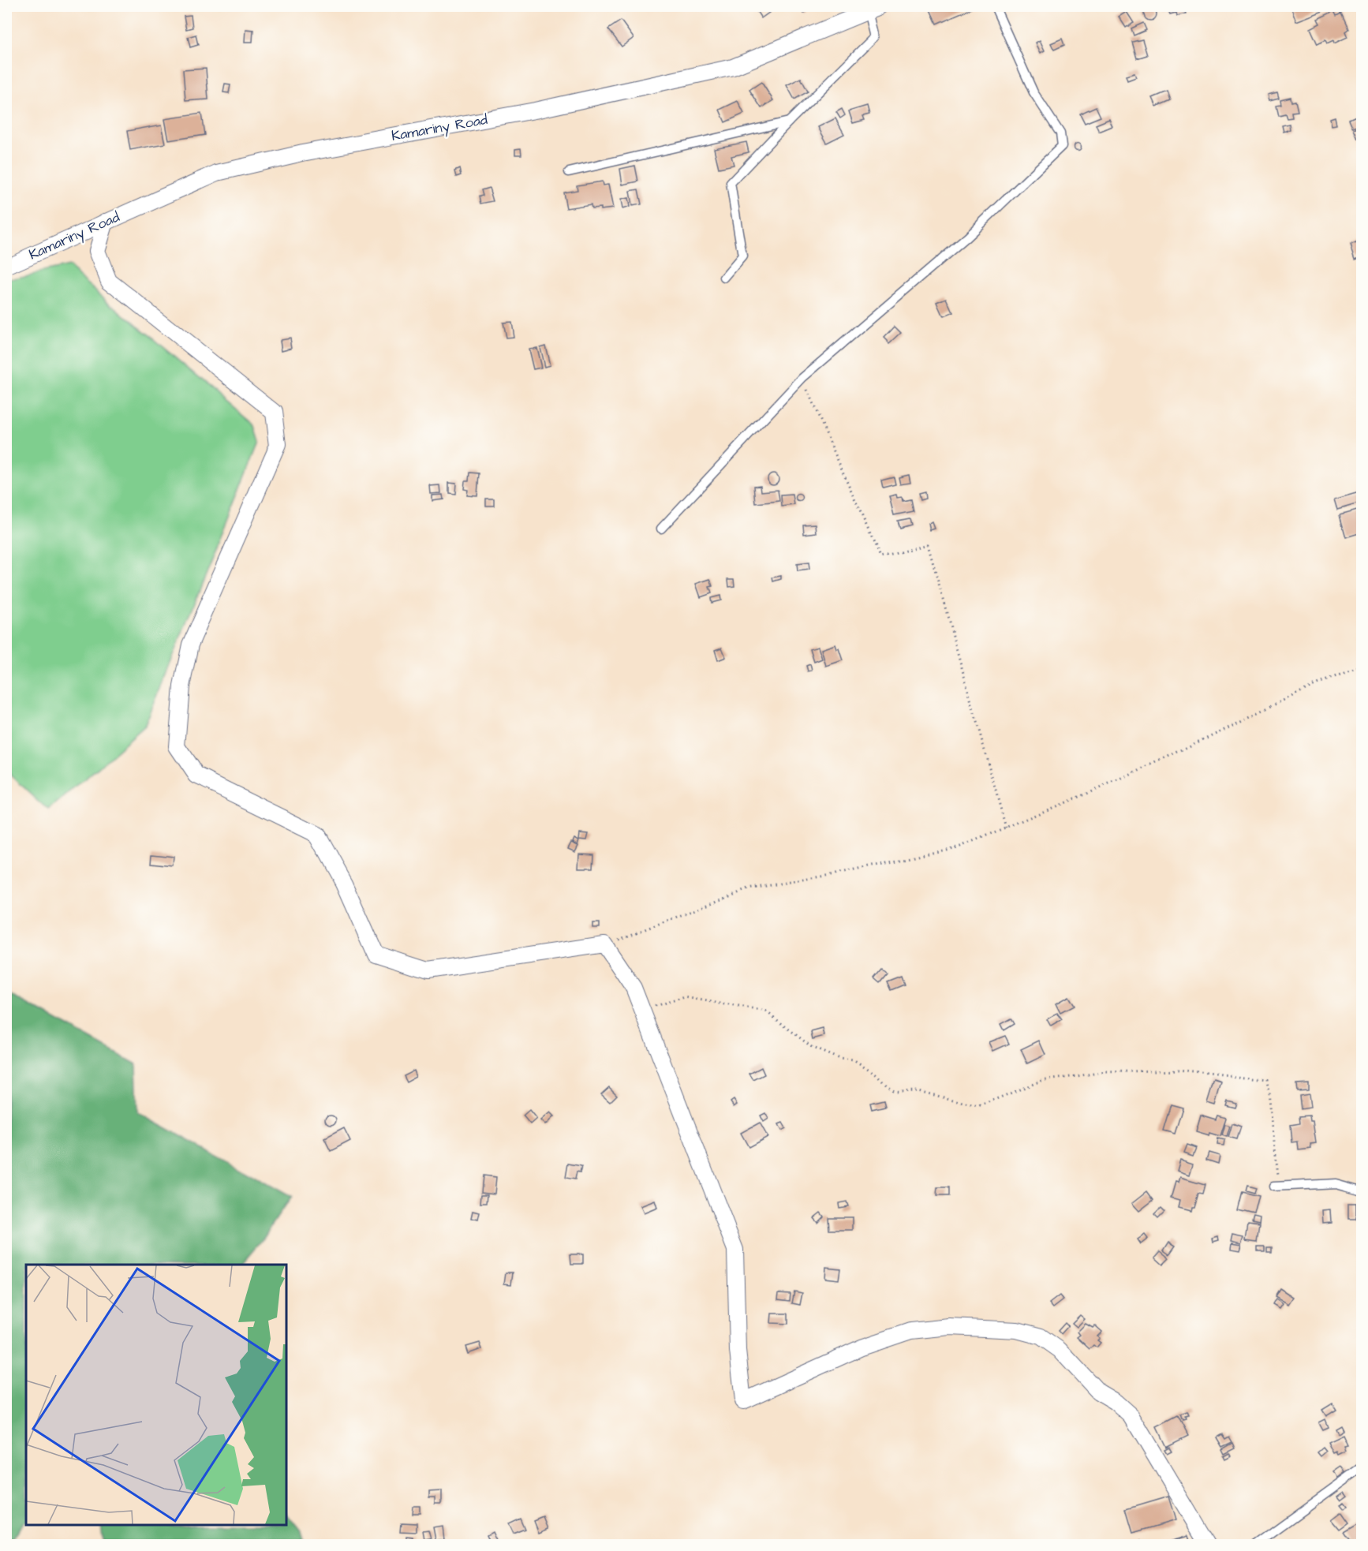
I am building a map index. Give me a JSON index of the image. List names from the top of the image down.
{
  "streets": {
    "street": ["Kamariny Road"]
  }
}
